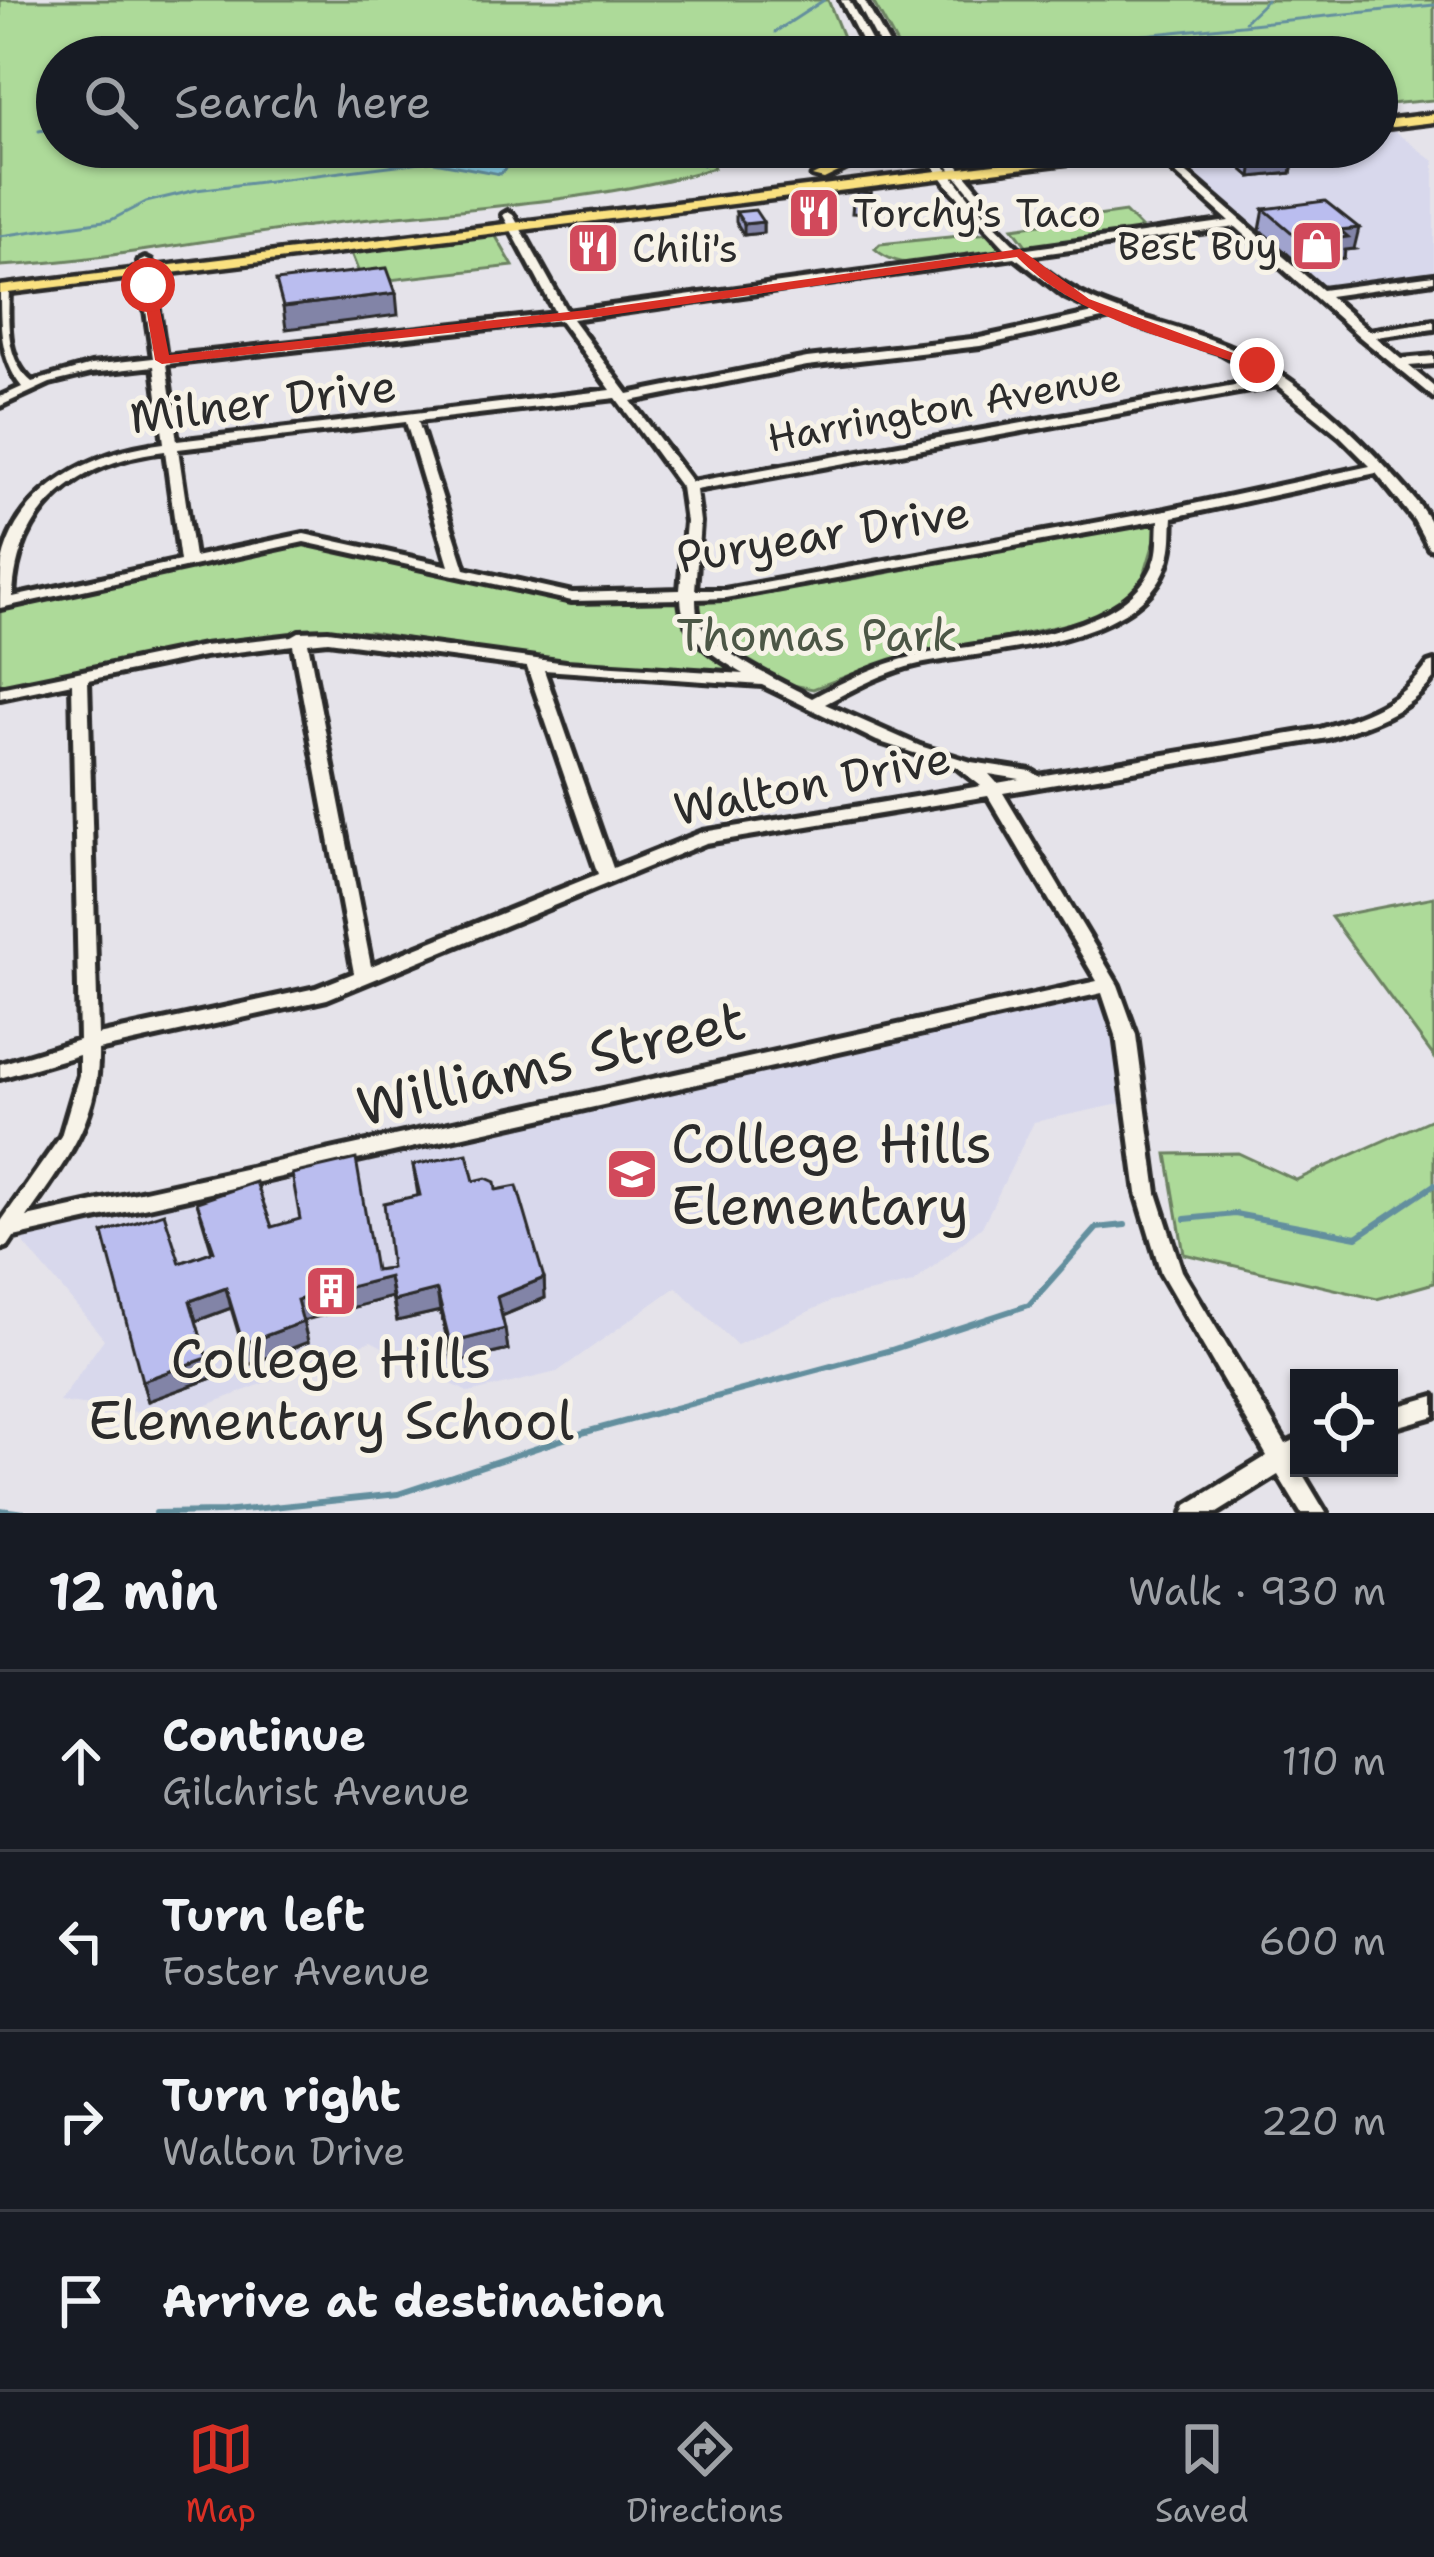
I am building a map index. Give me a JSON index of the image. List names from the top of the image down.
{
  "streets": {
    "street": [
      "Milner Drive",
      "Harrington Avenue",
      "Puryear Drive",
      "Walton Drive",
      "Williams Street"
    ]
  },
  "crossings": [
    ["Milner Drive", "Puryear Drive"]
  ],
  "parks": ["Thomas Park"],
  "places": {
    "restaurant": ["Torchy's Taco", "Chili's"],
    "shop": ["Best Buy"],
    "school or university": ["College Hills Elementary"],
    "building": ["College Hills Elementary School"]
  },
  "page": {
    "search": "Search here",
    "heading": ["12 min", "Walk · 930 m"],
    "list": [
      ["Continue", "Gilchrist Avenue", "110 m"],
      ["Turn left", "Foster Avenue", "600 m"],
      ["Turn right", "Walton Drive", "220 m"],
      "Arrive at destination"
    ],
    "nav": ["Map", "Directions", "Saved"]
  }
}
